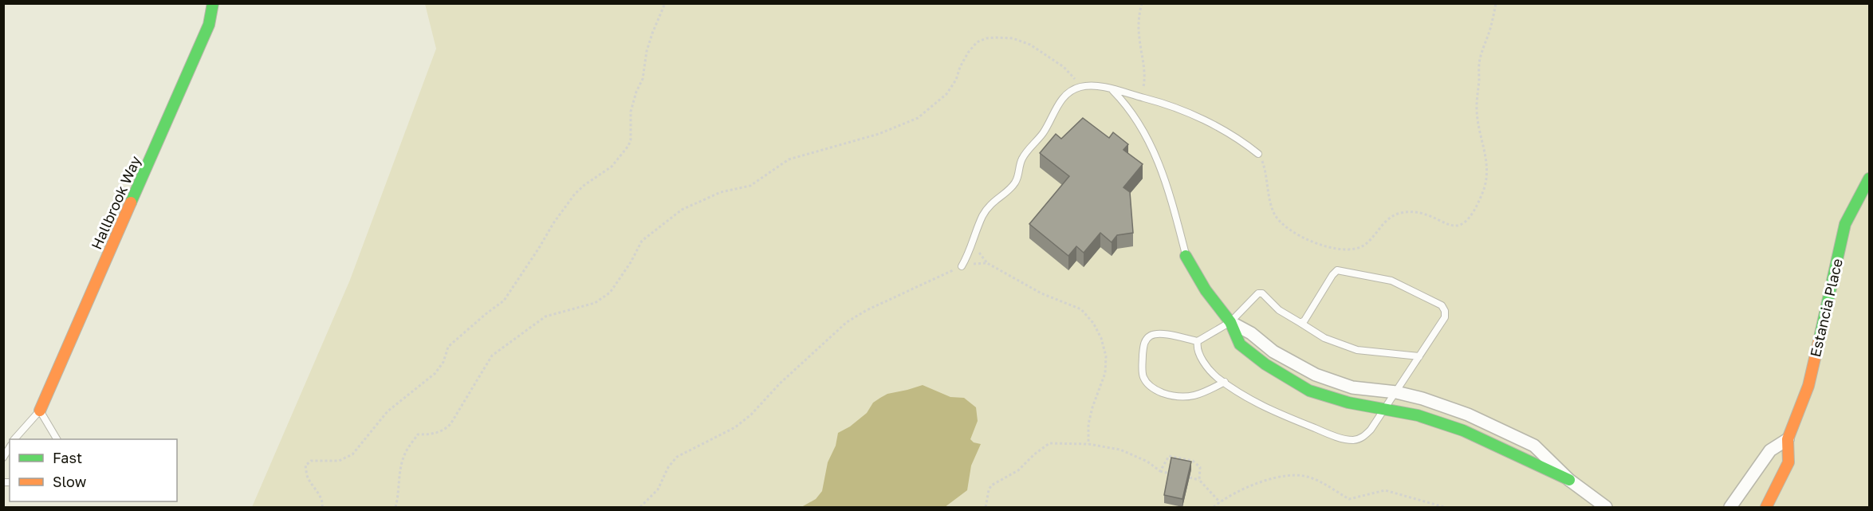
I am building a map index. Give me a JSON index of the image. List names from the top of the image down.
{
  "streets": {
    "street": ["Hallbrook Way", "Estancia Place"]
  },
  "legend": ["Fast", "Slow"]
}
